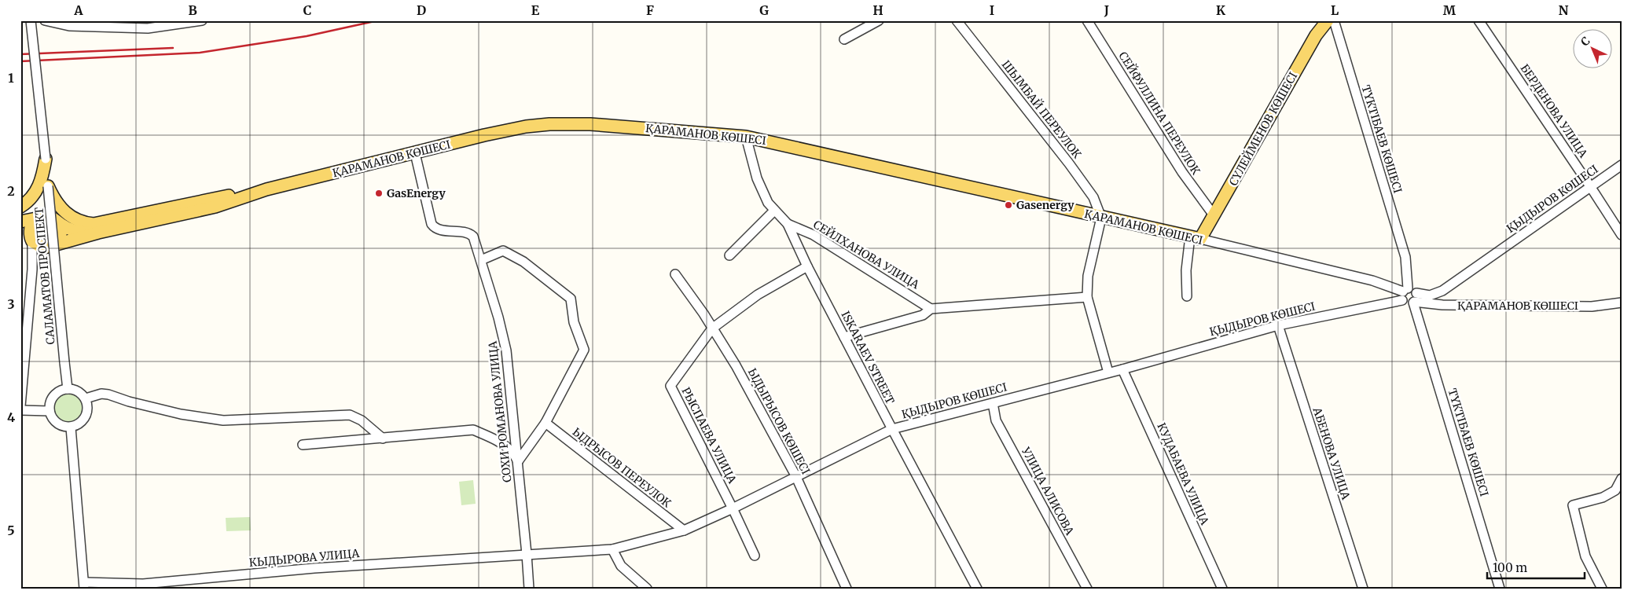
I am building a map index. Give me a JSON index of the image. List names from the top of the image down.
{
  "streets": {
    "main road": ["СҮЛЕЙМЕНОВ КӨШЕСІ", "ҚАРАМАНОВ КӨШЕСІ"],
    "street": [
      "ШЫМБАЙ ПЕРЕУЛОК",
      "БЕРДЕНОВА УЛИЦА",
      "СЕЙФУЛЛИНА ПЕРЕУЛОК",
      "ТҮКТІБАЕВ КӨШЕСІ",
      "ҚЫДЫРОВ КӨШЕСІ",
      "СЕЙЛХАНОВА УЛИЦА",
      "САЛАМАТОВ ПРОСПЕКТ",
      "ISKARAEV STREET",
      "СОХИ РОМАНОВА УЛИЦА",
      "ЫДЫРЫСОВ КӨШЕСІ",
      "РЫСПАЕВА УЛИЦА",
      "АБЕНОВА УЛИЦА",
      "ЫДРЫСОВ ПЕРЕУЛОК",
      "КУДАБАЕВА УЛИЦА",
      "УЛИЦА АЛИСОВА",
      "КЫДЫРОВА УЛИЦА"
    ]
  },
  "crossings": [
    ["ШЫМБАЙ ПЕРЕУЛОК", "ҚАРАМАНОВ КӨШЕСІ"],
    ["БЕРДЕНОВА УЛИЦА", "ҚЫДЫРОВ КӨШЕСІ"],
    ["СЕЙФУЛЛИНА ПЕРЕУЛОК", "СҮЛЕЙМЕНОВ КӨШЕСІ"],
    ["СҮЛЕЙМЕНОВ КӨШЕСІ", "ҚАРАМАНОВ КӨШЕСІ"],
    ["ҚАРАМАНОВ КӨШЕСІ", "ТҮКТІБАЕВ КӨШЕСІ"],
    ["ҚАРАМАНОВ КӨШЕСІ", "ҚЫДЫРОВ КӨШЕСІ"],
    ["ҚАРАМАНОВ КӨШЕСІ", "ISKARAEV STREET"],
    ["ҚАРАМАНОВ КӨШЕСІ", "СОХИ РОМАНОВА УЛИЦА"],
    ["ТҮКТІБАЕВ КӨШЕСІ", "ҚЫДЫРОВ КӨШЕСІ"],
    ["ҚЫДЫРОВ КӨШЕСІ", "ISKARAEV STREET"],
    ["ҚЫДЫРОВ КӨШЕСІ", "СОХИ РОМАНОВА УЛИЦА"],
    ["ҚЫДЫРОВ КӨШЕСІ", "ЫДЫРЫСОВ КӨШЕСІ"],
    ["ҚЫДЫРОВ КӨШЕСІ", "РЫСПАЕВА УЛИЦА"],
    ["ҚЫДЫРОВ КӨШЕСІ", "АБЕНОВА УЛИЦА"],
    ["ҚЫДЫРОВ КӨШЕСІ", "ЫДРЫСОВ ПЕРЕУЛОК"],
    ["ҚЫДЫРОВ КӨШЕСІ", "КУДАБАЕВА УЛИЦА"],
    ["ҚЫДЫРОВ КӨШЕСІ", "УЛИЦА АЛИСОВА"],
    ["ҚЫДЫРОВ КӨШЕСІ", "КЫДЫРОВА УЛИЦА"],
    ["СЕЙЛХАНОВА УЛИЦА", "ISKARAEV STREET"],
    ["ISKARAEV STREET", "РЫСПАЕВА УЛИЦА"],
    ["СОХИ РОМАНОВА УЛИЦА", "КЫДЫРОВА УЛИЦА"],
    ["ЫДЫРЫСОВ КӨШЕСІ", "РЫСПАЕВА УЛИЦА"]
  ],
  "places": ["GasEnergy", "Gasenergy"],
  "scale_bar": "100 m",
  "north": "top left",
  "grid": {
    "columns": [
      "A",
      "B",
      "C",
      "D",
      "E",
      "F",
      "G",
      "H",
      "I",
      "J",
      "K",
      "L",
      "M",
      "N"
    ],
    "rows": [
      "1",
      "2",
      "3",
      "4",
      "5"
    ]
  }
}
